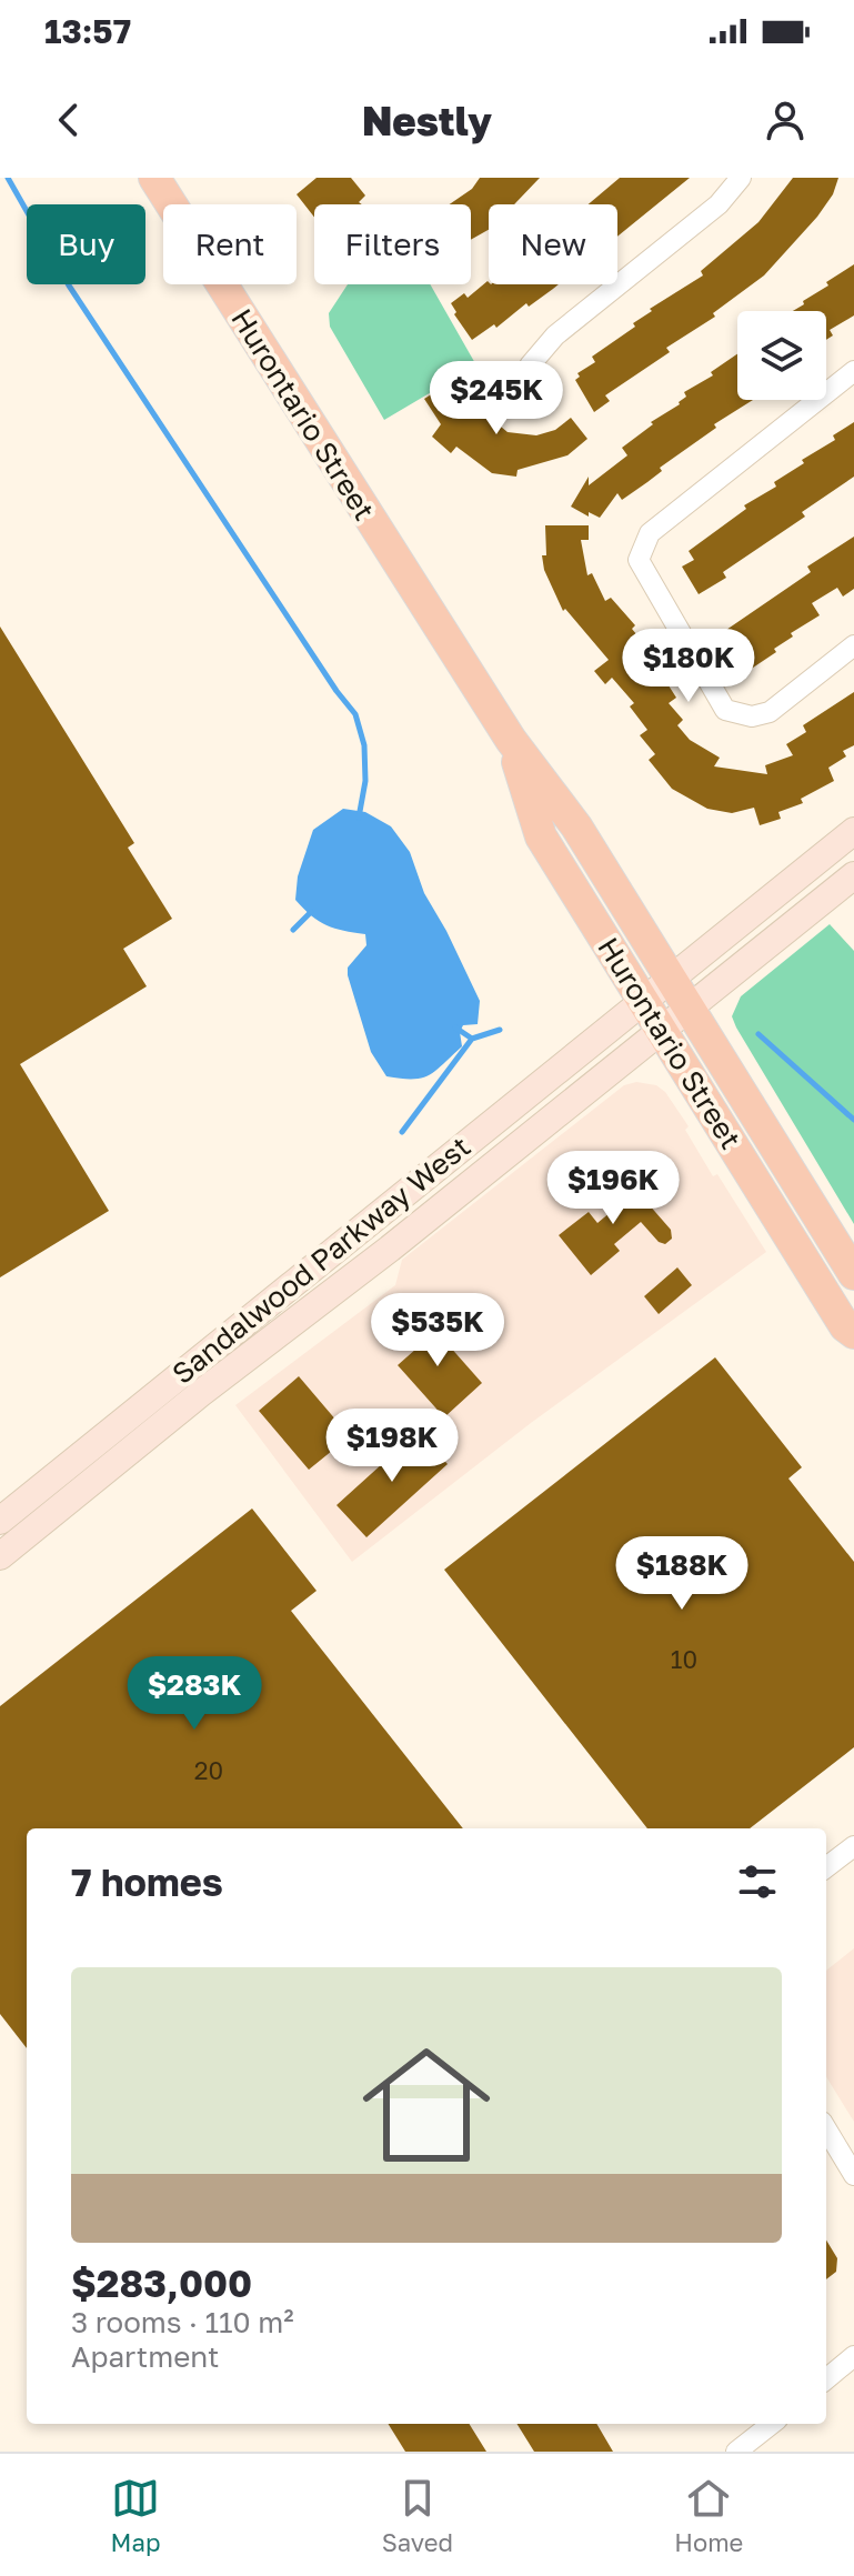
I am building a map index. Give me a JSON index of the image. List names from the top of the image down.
{
  "streets": {
    "main road": ["Hurontario Street", "Sandalwood Parkway West"]
  },
  "crossings": [
    ["Hurontario Street", "Sandalwood Parkway West"]
  ],
  "house_numbers": ["10", "20"],
  "page": {
    "status": "13:57",
    "header": "Nestly",
    "chip": [
      "Buy",
      "Rent",
      "Filters",
      "New"
    ],
    "price": [
      "$245K",
      "$180K",
      "$196K",
      "$535K",
      "$198K",
      "$188K",
      "$283K"
    ],
    "heading": "7 homes",
    "list": [
      {
        "name": "$283,000",
        "note": "3 rooms · 110 m² · Apartment"
      }
    ],
    "tabs": ["Map", "Saved", "Home"]
  }
}
